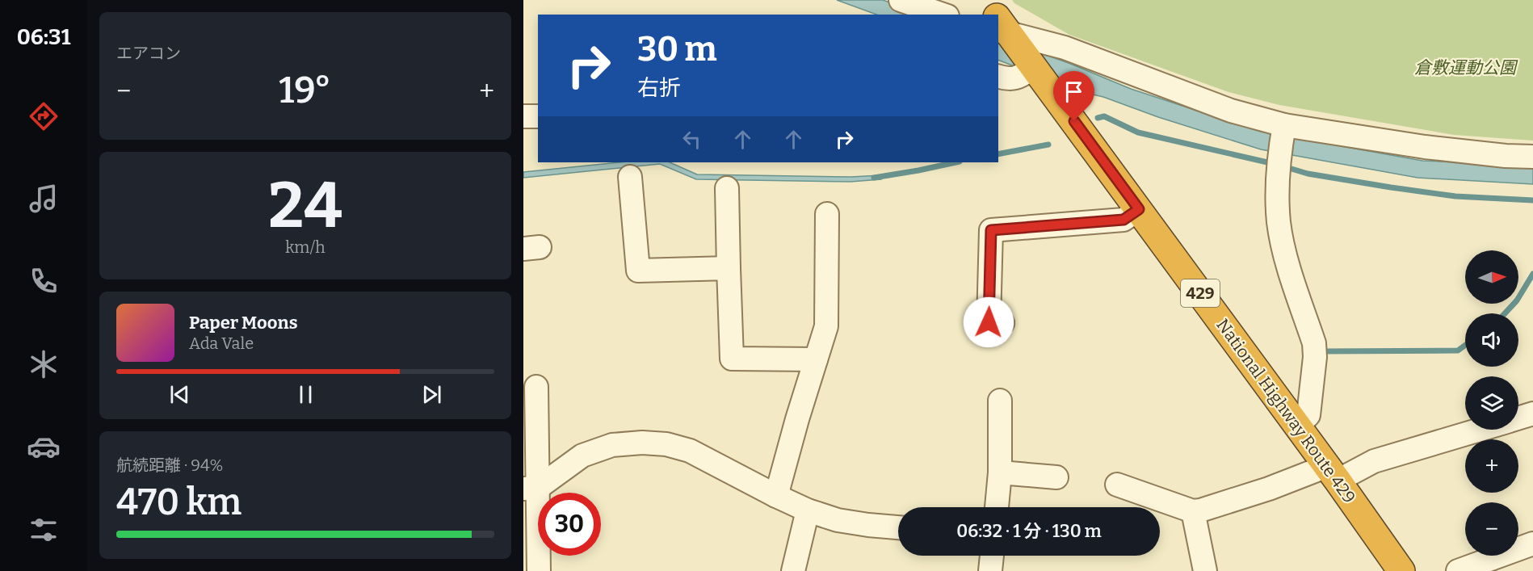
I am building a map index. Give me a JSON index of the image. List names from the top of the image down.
{
  "streets": {
    "highway": ["429", "National Highway Route 429"]
  },
  "parks": ["倉敷運動公園"],
  "north": "right",
  "page": {
    "tabs": "06:31",
    "tile": [
      "エアコン",
      ["24", "km/h"],
      ["航続距離 · 94%", "470 km"]
    ],
    "turn": ["30 m", "右折"],
    "heat": ["−", "19°", "+"],
    "map_buttons": ["+", "−"],
    "song": ["Paper Moons", "Ada Vale"],
    "limit": "30",
    "trip": "06:32 · 1 分 · 130 m"
  }
}
